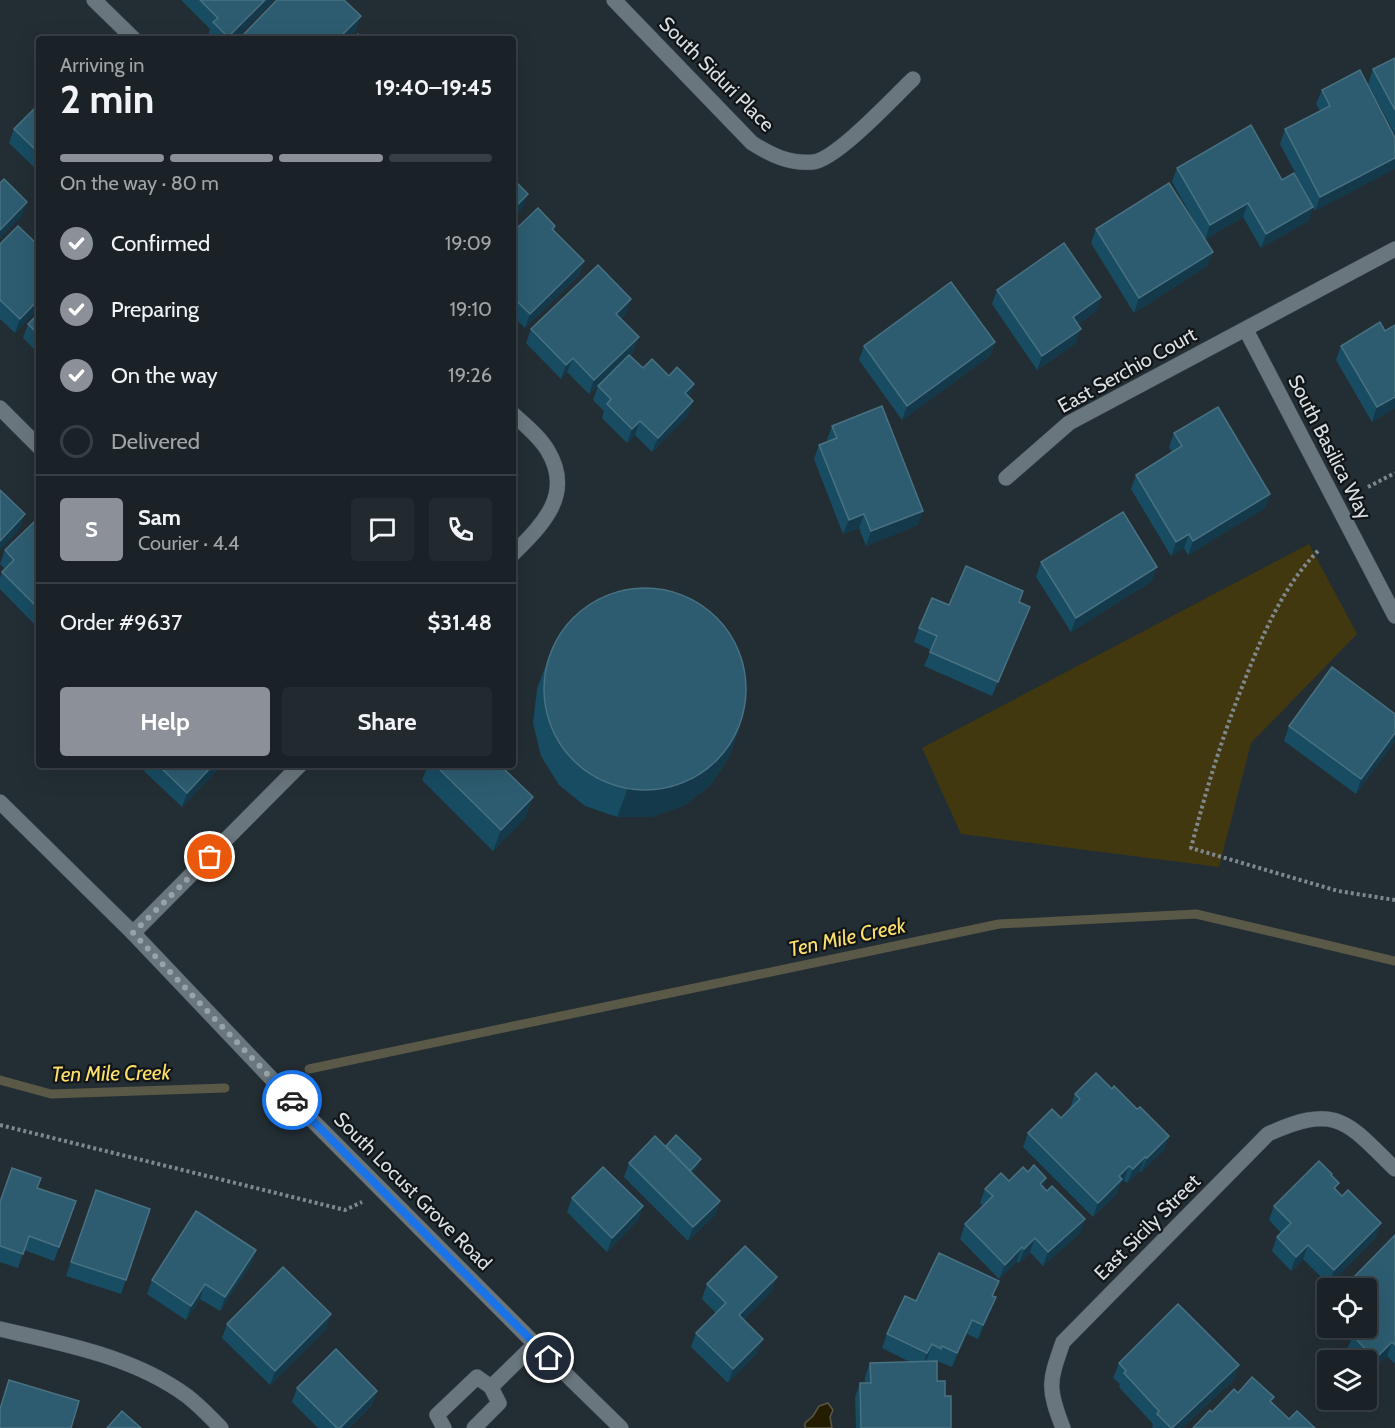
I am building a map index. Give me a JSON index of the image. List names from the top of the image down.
{
  "streets": {
    "street": [
      "South Siduri Place",
      "East Serchio Court",
      "South Basilica Way",
      "South Locust Grove Road",
      "East Sicily Street"
    ]
  },
  "crossings": [
    ["East Serchio Court", "South Basilica Way"]
  ],
  "water": ["Ten Mile Creek"],
  "page": {
    "heading": ["2 min", "Arriving in", "19:40–19:45"],
    "panel": [
      "Sam",
      "Courier · 4.4",
      "Order #9637",
      "$31.48"
    ],
    "bar": "On the way · 80 m",
    "list": [
      ["Confirmed", "19:09"],
      ["Preparing", "19:10"],
      ["On the way", "19:26"],
      "Delivered"
    ],
    "round": "S",
    "buttons": ["Help", "Share"]
  }
}
